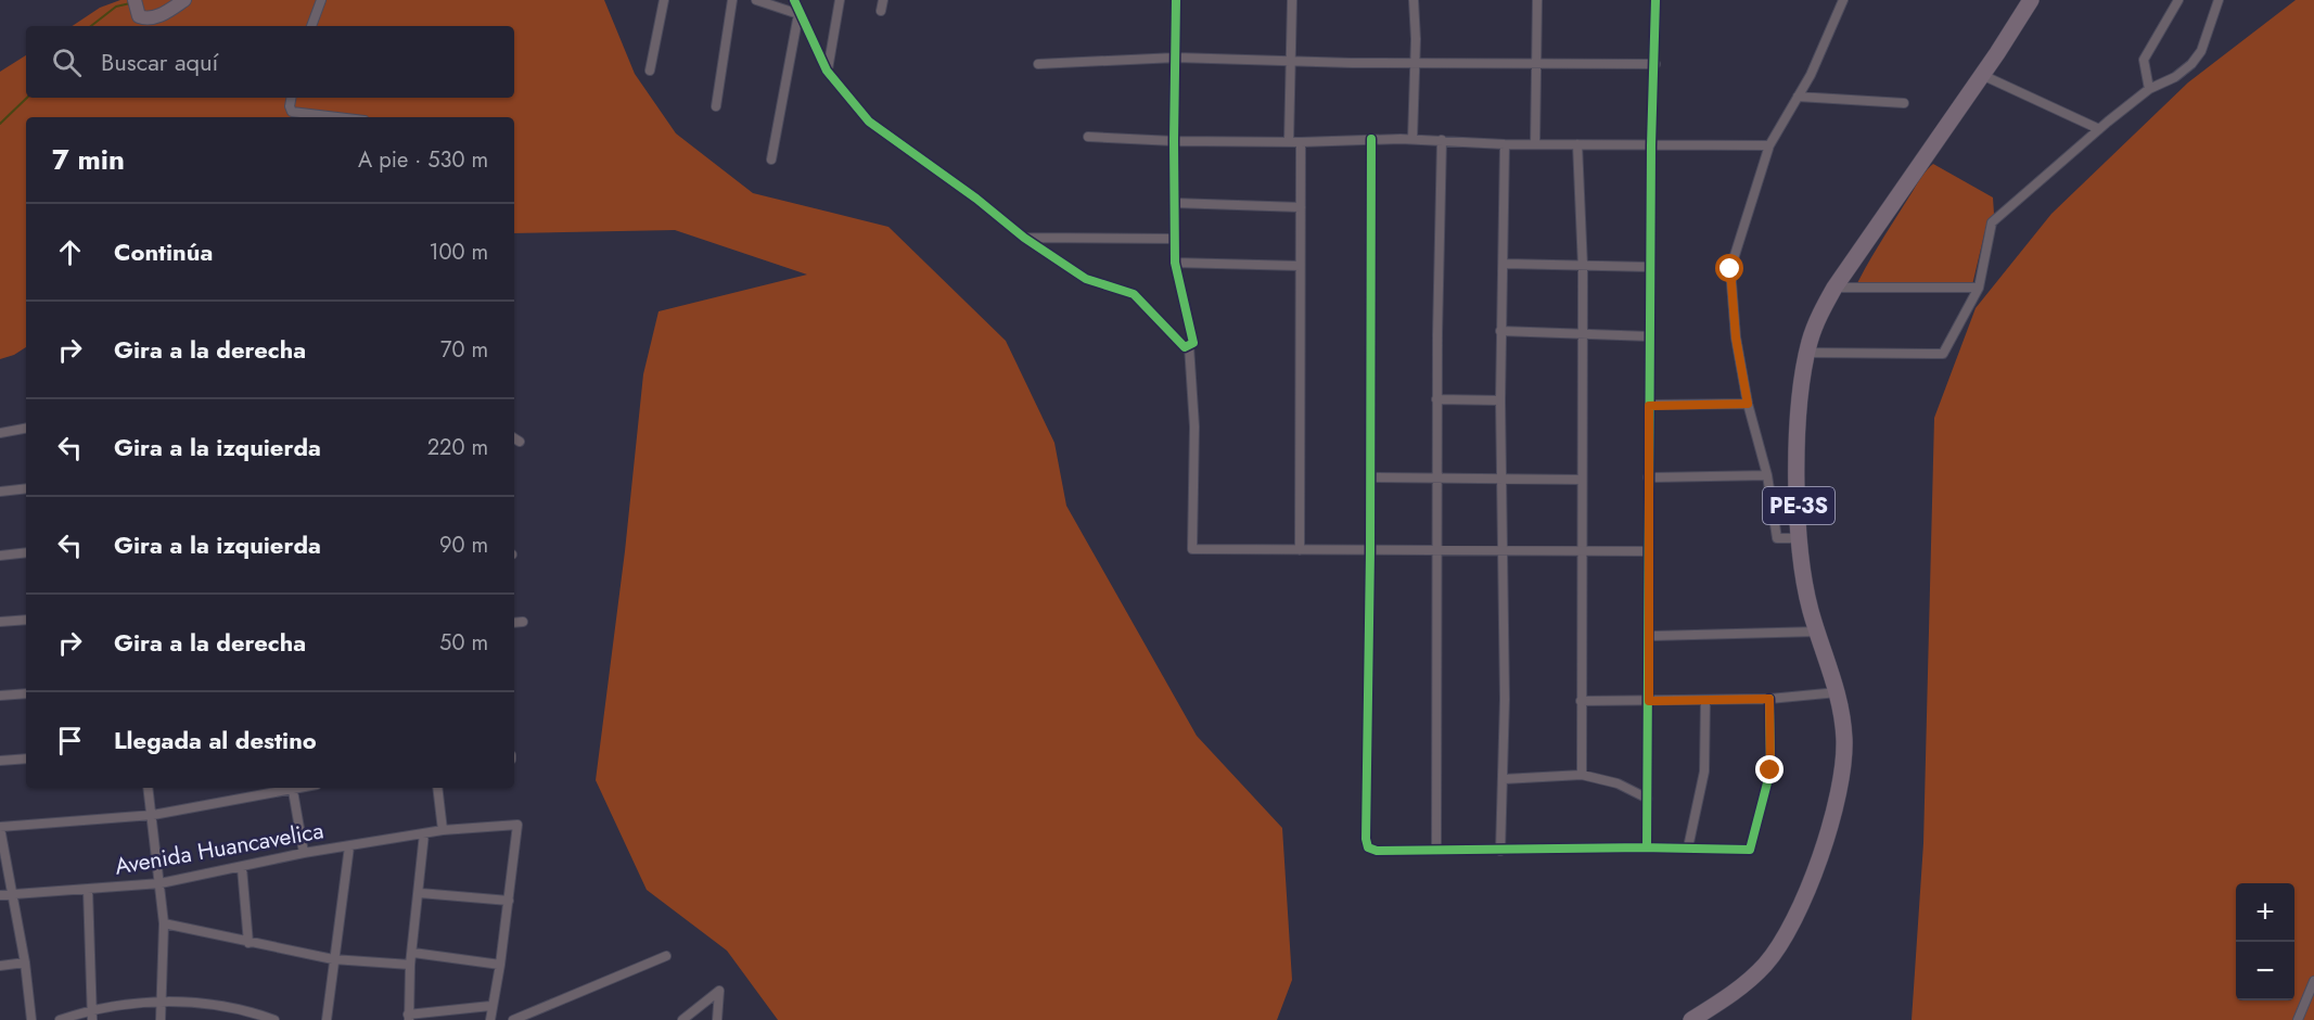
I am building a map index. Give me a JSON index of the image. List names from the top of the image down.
{
  "streets": {
    "highway": ["PE-3S"],
    "street": ["Avenida Huancavelica"]
  },
  "page": {
    "search": "Buscar aquí",
    "heading": ["7 min", "A pie · 530 m"],
    "list": [
      ["Continúa", "100 m"],
      ["Gira a la derecha", "70 m"],
      ["Gira a la izquierda", "220 m"],
      ["Gira a la izquierda", "90 m"],
      ["Gira a la derecha", "50 m"],
      "Llegada al destino"
    ],
    "map_buttons": ["+", "−"]
  }
}
